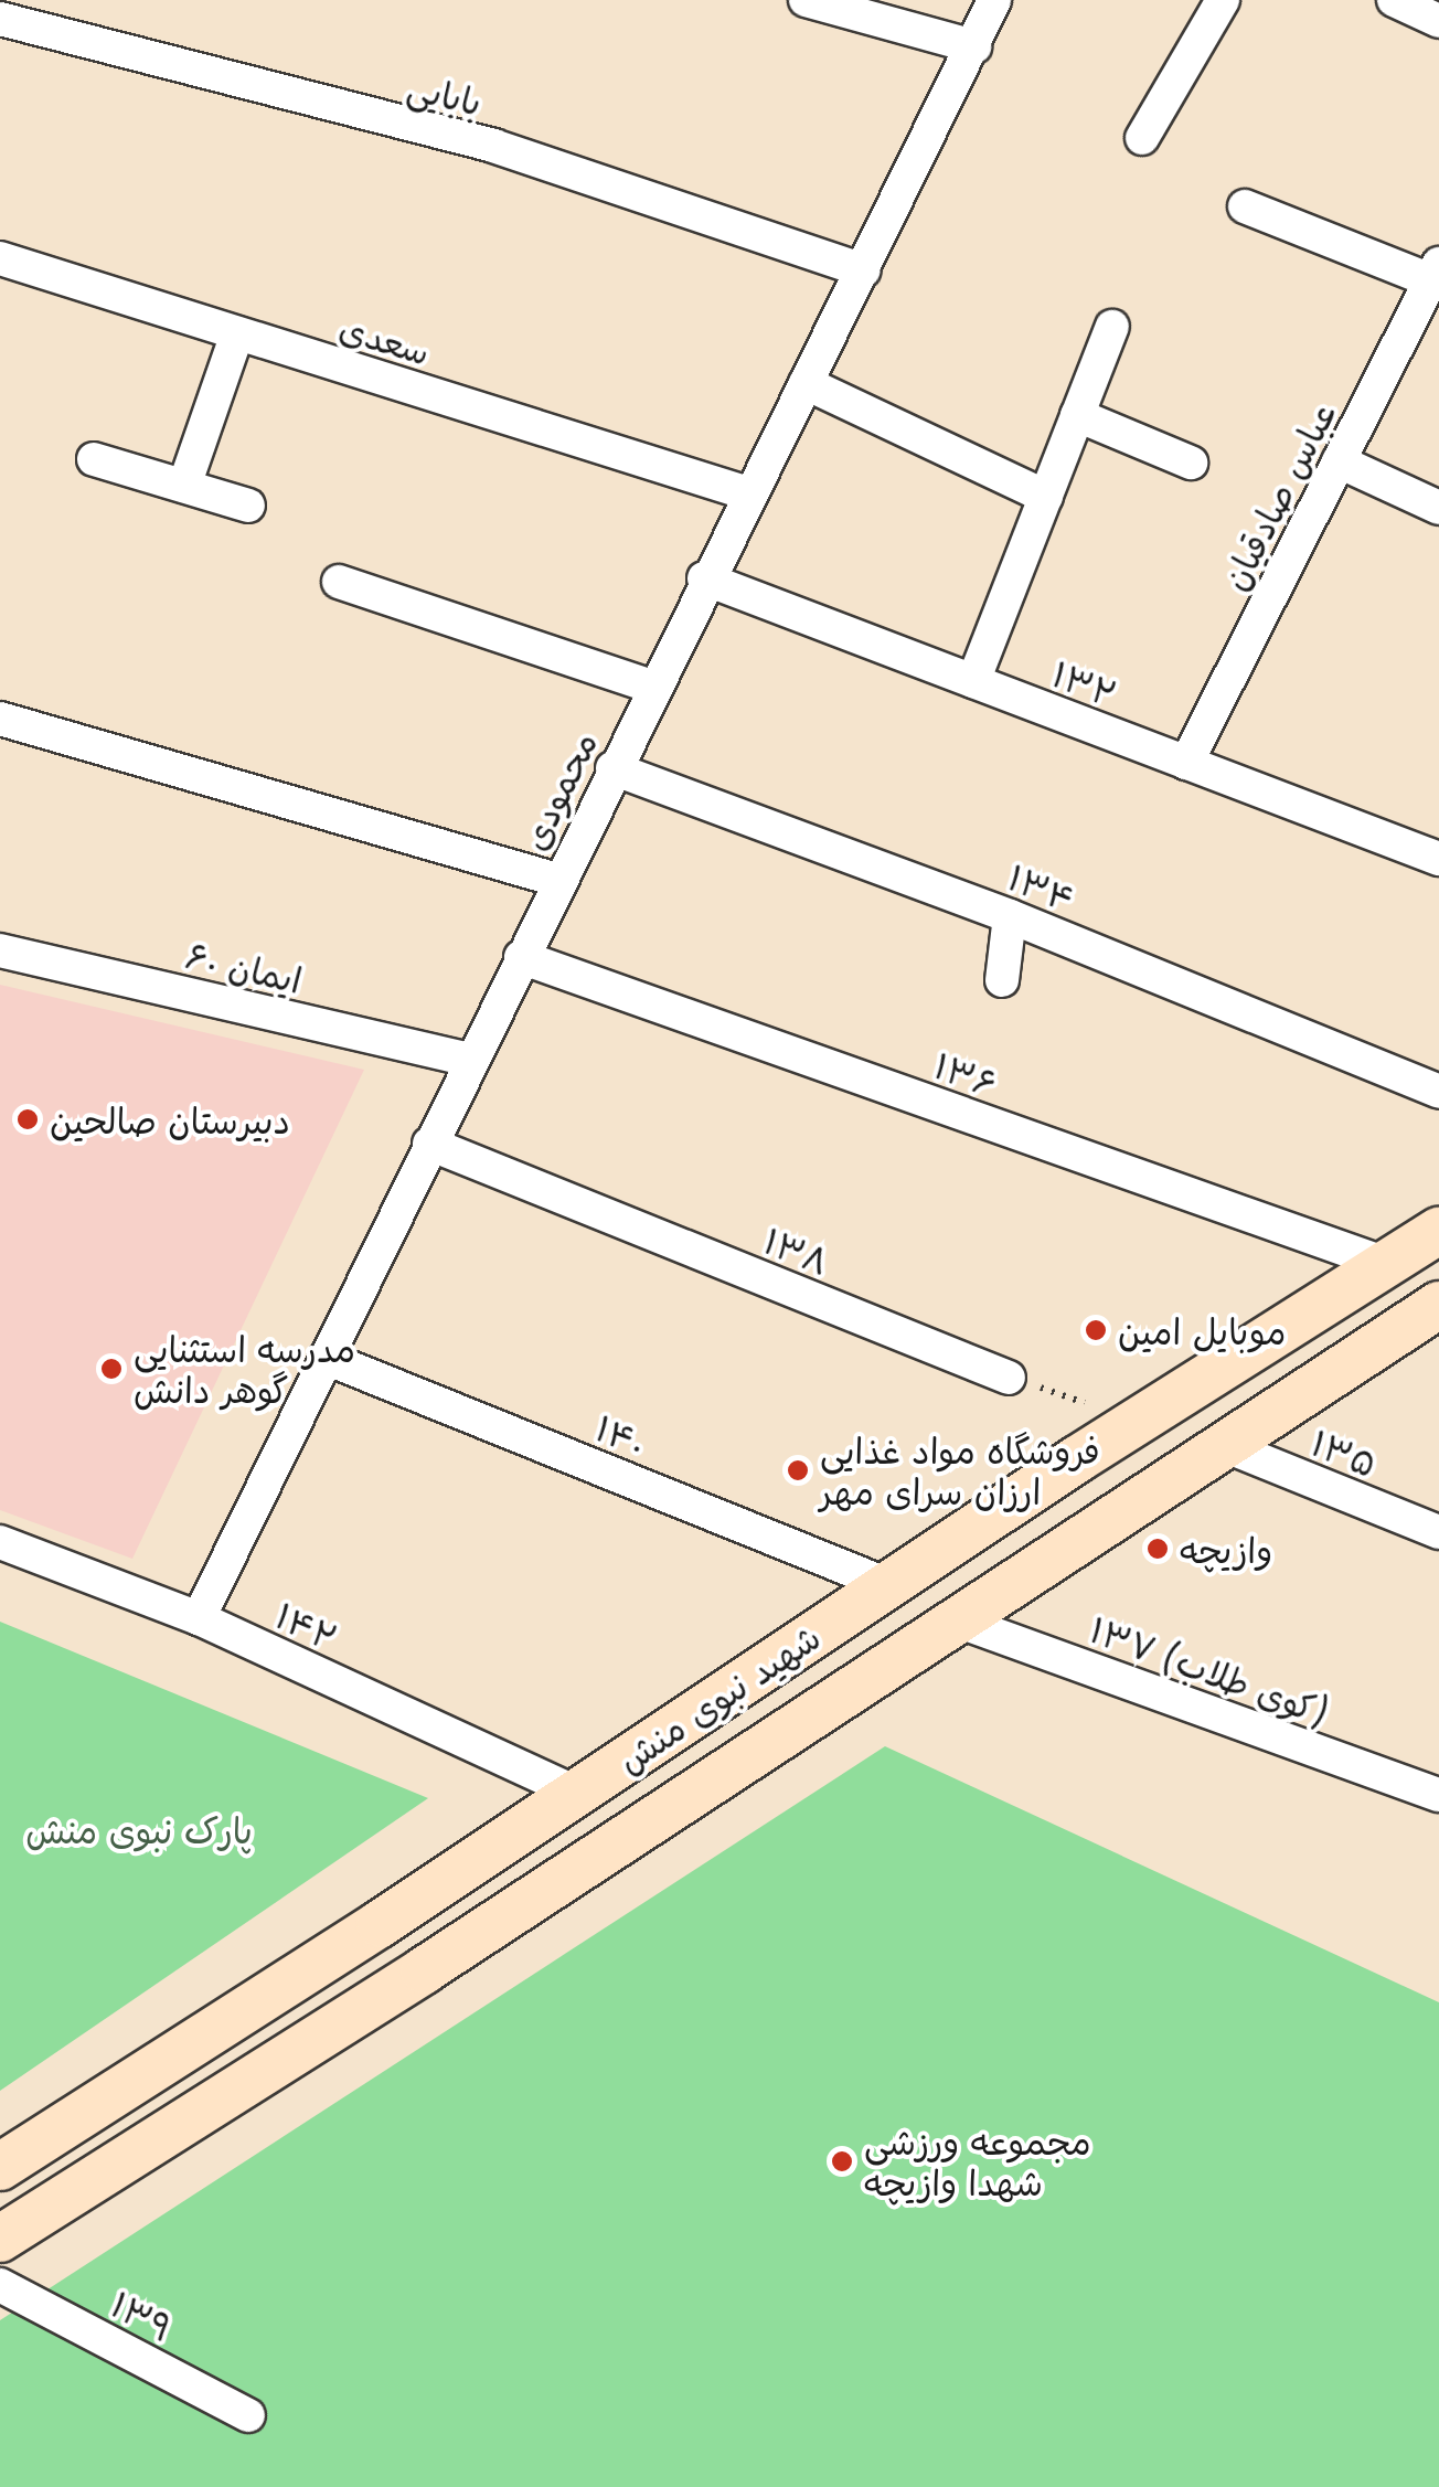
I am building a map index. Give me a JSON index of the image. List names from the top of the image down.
{
  "streets": {
    "main road": ["شهید نبوی منش"],
    "street": [
      "بابایی",
      "سعدی",
      "عباس صادقیان",
      "۱۳۲",
      "محمودی",
      "۱۳۴",
      "ایمان ۶۰",
      "۱۳۶",
      "۱۳۸",
      "۱۴۰",
      "۱۳۵",
      "۱۴۲",
      "۱۳۷ (کوی طلاب)",
      "۱۳۹"
    ]
  },
  "crossings": [
    ["بابایی", "محمودی"],
    ["سعدی", "محمودی"],
    ["عباس صادقیان", "۱۳۲"],
    ["۱۳۲", "محمودی"],
    ["محمودی", "۱۳۴"],
    ["محمودی", "ایمان ۶۰"],
    ["محمودی", "۱۳۶"],
    ["محمودی", "۱۳۸"],
    ["محمودی", "۱۴۰"],
    ["محمودی", "۱۴۲"],
    ["۱۳۶", "شهید نبوی منش"],
    ["۱۴۰", "شهید نبوی منش"],
    ["۱۳۵", "شهید نبوی منش"],
    ["۱۴۲", "شهید نبوی منش"],
    ["۱۳۷ (کوی طلاب)", "شهید نبوی منش"]
  ],
  "parks": ["پارک نبوی منش"],
  "places": [
    "دبیرستان صالحین",
    "موبایل امین",
    "مدرسه استثنایی گوهر دانش",
    "فروشگاه مواد غذایی ارزان سرای مهر",
    "وازیچه",
    "مجموعه ورزشی شهدا وازیچه"
  ]
}
